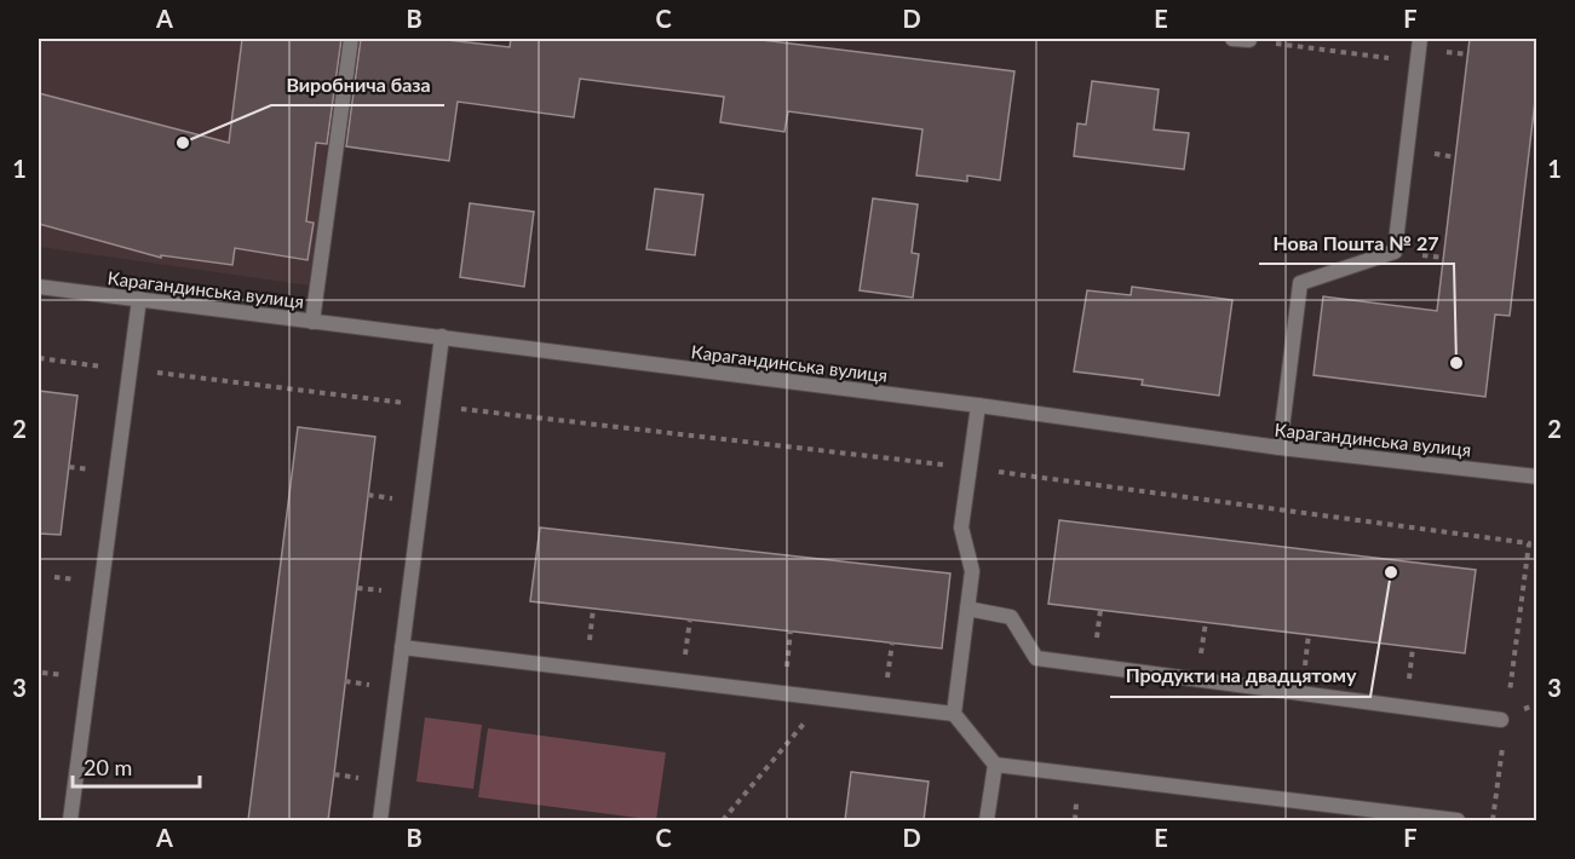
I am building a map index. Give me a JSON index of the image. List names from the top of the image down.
{
  "streets": {
    "street": ["Карагандинська вулиця"]
  },
  "places": ["Виробнича база", "Нова Пошта № 27", "Продукти на двадцятому"],
  "scale_bar": "20 m",
  "grid": {
    "columns": [
      "A",
      "B",
      "C",
      "D",
      "E",
      "F"
    ],
    "rows": ["1", "2", "3"]
  }
}
